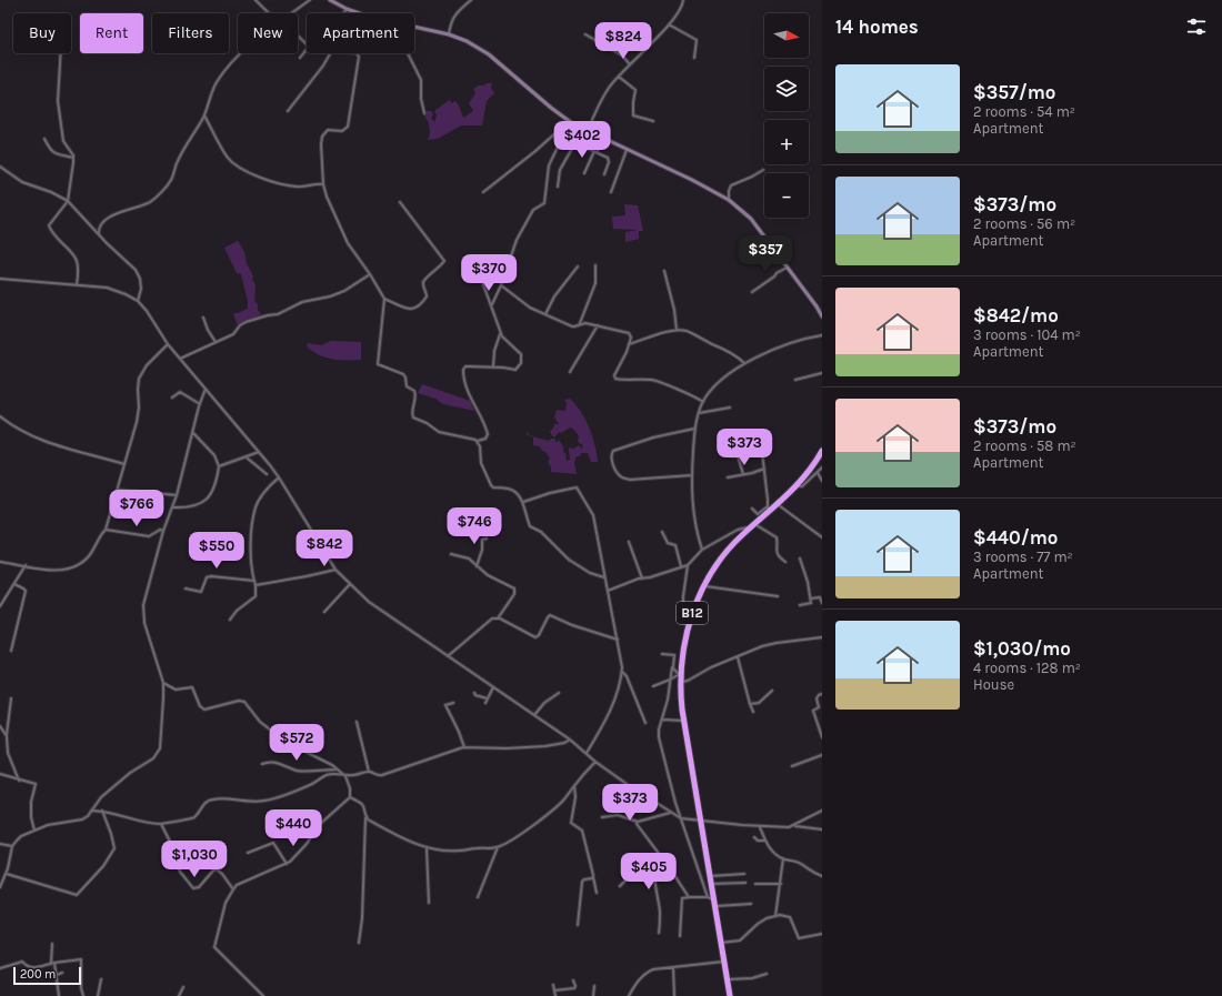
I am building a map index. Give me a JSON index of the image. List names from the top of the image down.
{
  "streets": {
    "highway": ["B12"]
  },
  "scale_bar": "200 m",
  "north": "right",
  "page": {
    "heading": "14 homes",
    "map_buttons": ["+", "−"],
    "chip": [
      "Buy",
      "Rent",
      "Filters",
      "New",
      "Apartment"
    ],
    "price": [
      "$824",
      "$402",
      "$357",
      "$370",
      "$373",
      "$766",
      "$746",
      "$842",
      "$550",
      "$572",
      "$373",
      "$440",
      "$1,030",
      "$405"
    ],
    "list": [
      {
        "name": "$357/mo",
        "note": "2 rooms · 54 m² · Apartment"
      },
      {
        "name": "$373/mo",
        "note": "2 rooms · 56 m² · Apartment"
      },
      {
        "name": "$842/mo",
        "note": "3 rooms · 104 m² · Apartment"
      },
      {
        "name": "$373/mo",
        "note": "2 rooms · 58 m² · Apartment"
      },
      {
        "name": "$440/mo",
        "note": "3 rooms · 77 m² · Apartment"
      },
      {
        "name": "$1,030/mo",
        "note": "4 rooms · 128 m² · House"
      }
    ],
    "scale": "200 m"
  }
}
